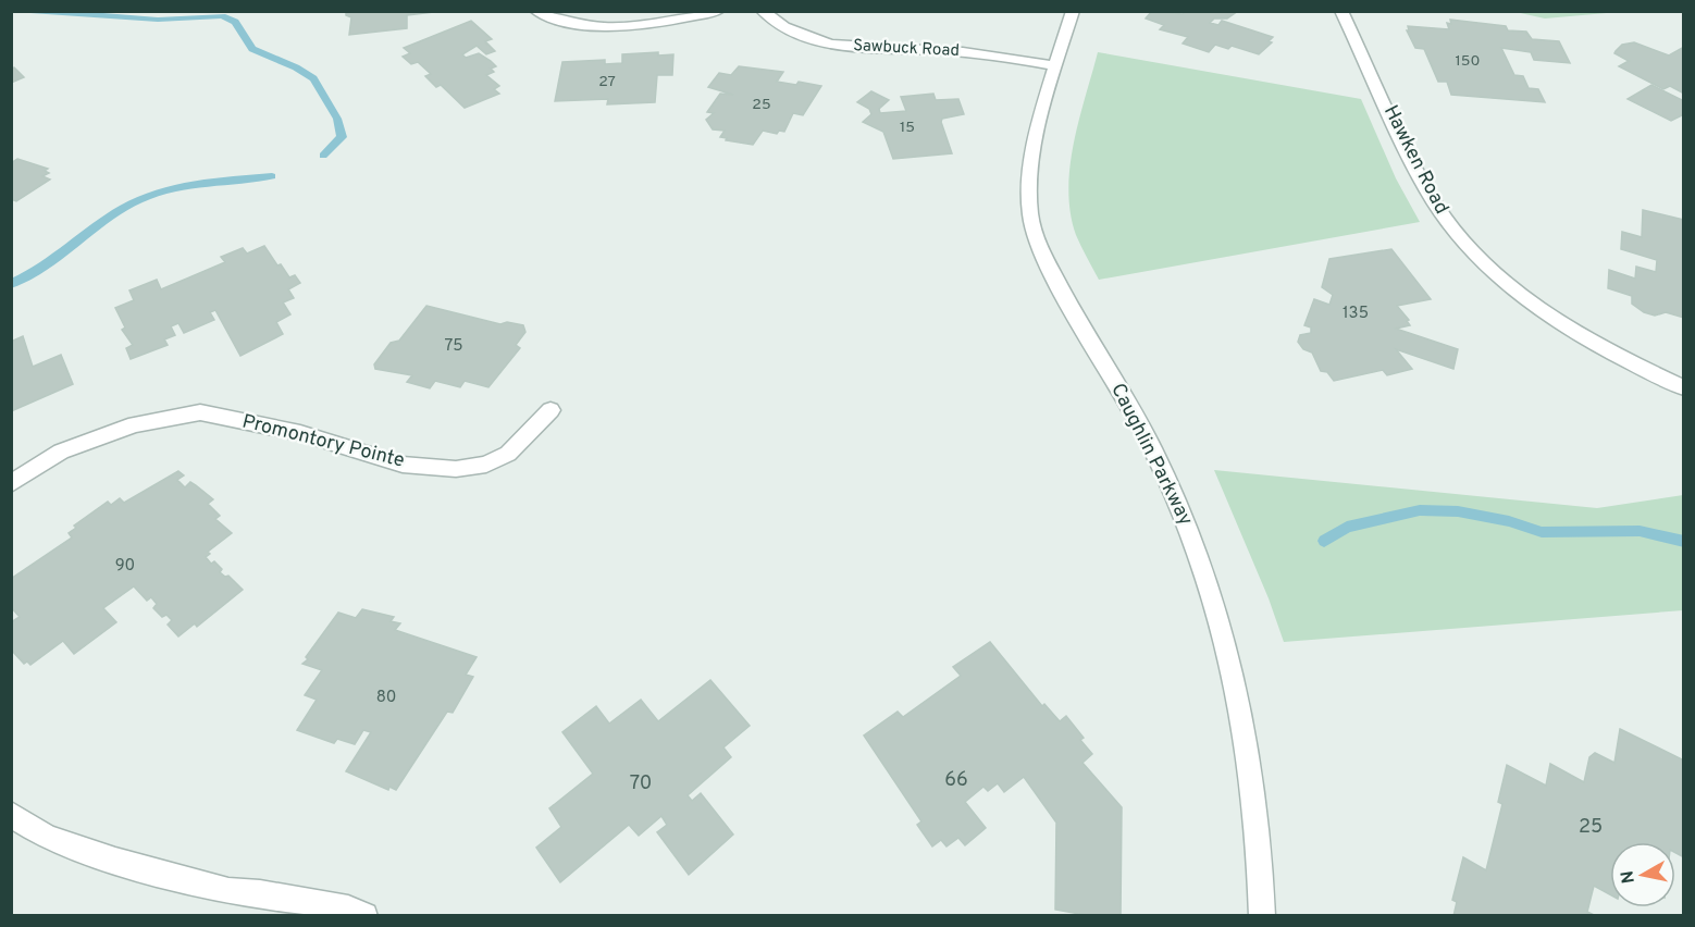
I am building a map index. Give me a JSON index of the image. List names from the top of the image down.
{
  "streets": {
    "street": [
      "Sawbuck Road",
      "Hawken Road",
      "Promontory Pointe",
      "Caughlin Parkway"
    ]
  },
  "crossings": [
    ["Sawbuck Road", "Caughlin Parkway"]
  ],
  "house_numbers": [
    "150",
    "27",
    "25",
    "15",
    "135",
    "75",
    "90",
    "80",
    "66",
    "70",
    "25"
  ],
  "north": "left"
}
